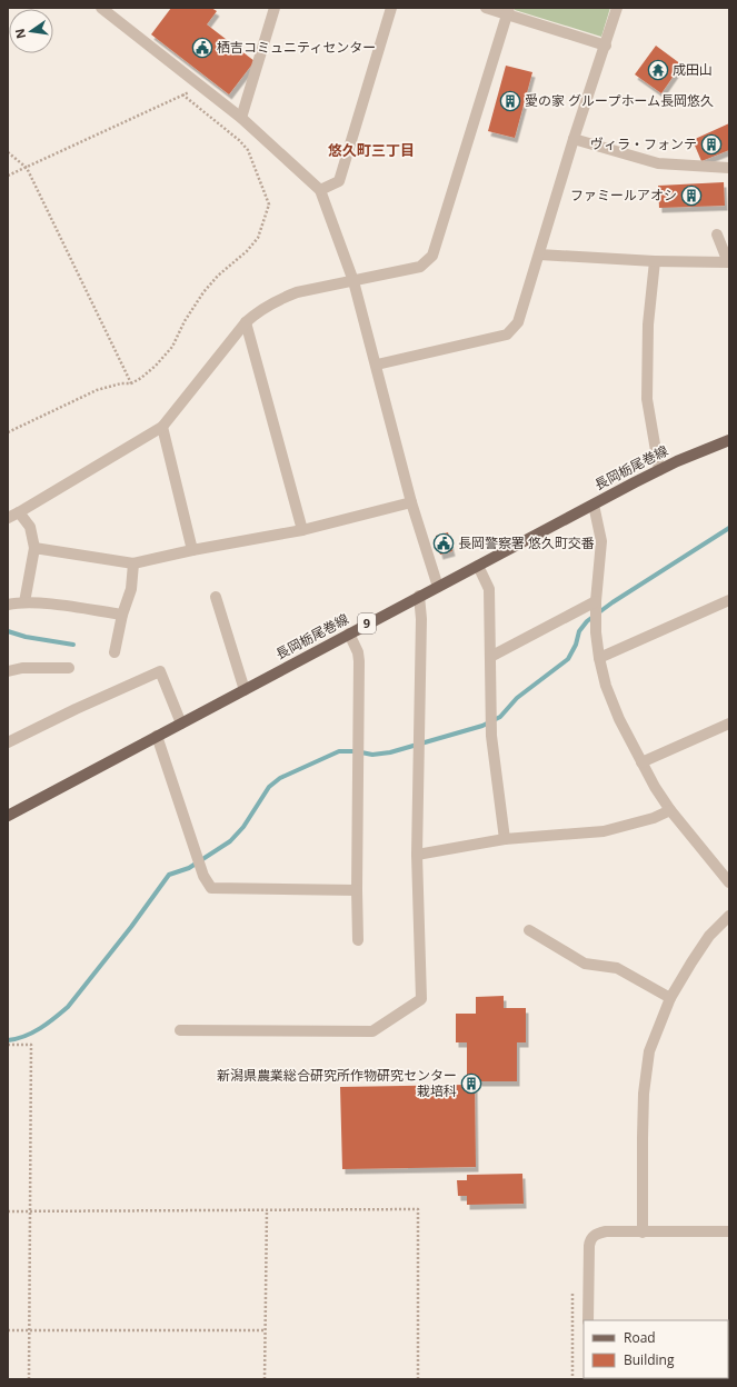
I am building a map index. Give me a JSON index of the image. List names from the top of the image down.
{
  "streets": {
    "main road": ["長岡栃尾巻線", "9"]
  },
  "districts": ["悠久町三丁目"],
  "places": {
    "public building": ["栖吉コミュニティセンター", "長岡警察署 悠久町交番"],
    "temple": ["成田山"],
    "building": [
      "愛の家 グループホーム長岡悠久",
      "ヴィラ・フォンテ",
      "ファミールアオシ",
      "新潟県農業総合研究所作物研究センター 栽培科"
    ]
  },
  "legend": ["Road", "Building"],
  "north": "left"
}
